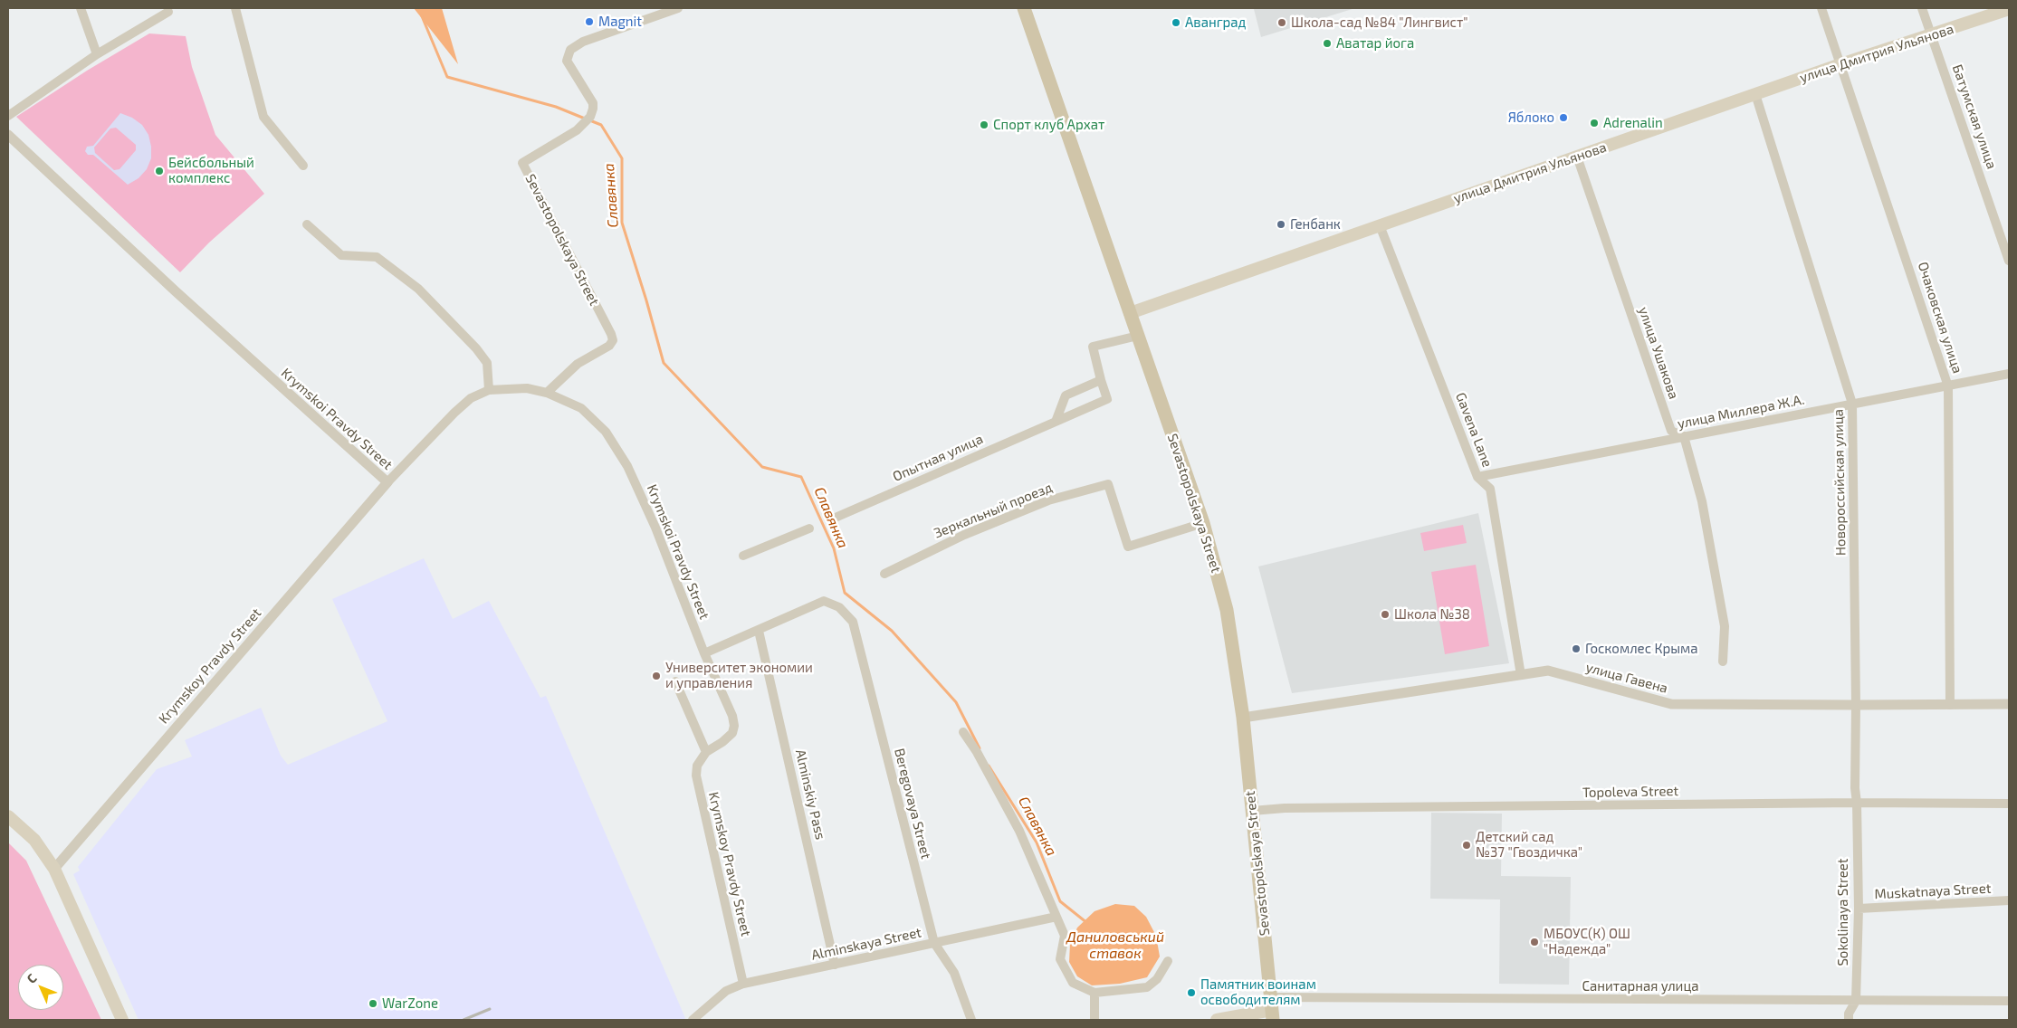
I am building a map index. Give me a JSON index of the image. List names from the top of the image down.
{
  "streets": {
    "main road": ["улица Дмитрия Ульянова", "Sevastopolskaya Street"],
    "street": [
      "Батумская улица",
      "Очаковская улица",
      "улица Ушакова",
      "улица Миллера Ж.А.",
      "Krymskoi Pravdy Street",
      "Gavena Lane",
      "Опытная улица",
      "Новороссийская улица",
      "Зеркальный проезд",
      "Krymskoy Pravdy Street",
      "улица Гавена",
      "Topoleva Street",
      "Alminskiy Pass",
      "Beregovaya Street",
      "Muskatnaya Street",
      "Sokolinaya Street",
      "Alminskaya Street",
      "Санитарная улица"
    ]
  },
  "crossings": [
    ["улица Дмитрия Ульянова", "Батумская улица"],
    ["улица Дмитрия Ульянова", "Sevastopolskaya Street"],
    ["улица Дмитрия Ульянова", "Очаковская улица"],
    ["улица Дмитрия Ульянова", "улица Ушакова"],
    ["улица Дмитрия Ульянова", "Gavena Lane"],
    ["улица Дмитрия Ульянова", "Новороссийская улица"],
    ["Sevastopolskaya Street", "Krymskoi Pravdy Street"],
    ["Sevastopolskaya Street", "Опытная улица"],
    ["Sevastopolskaya Street", "Зеркальный проезд"],
    ["Sevastopolskaya Street", "улица Гавена"],
    ["Sevastopolskaya Street", "Topoleva Street"],
    ["Sevastopolskaya Street", "Санитарная улица"],
    ["Очаковская улица", "улица Миллера Ж.А."],
    ["Очаковская улица", "улица Гавена"],
    ["улица Ушакова", "улица Миллера Ж.А."],
    ["улица Миллера Ж.А.", "Gavena Lane"],
    ["улица Миллера Ж.А.", "Новороссийская улица"],
    ["Krymskoi Pravdy Street", "Krymskoy Pravdy Street"],
    ["Gavena Lane", "улица Гавена"],
    ["Новороссийская улица", "улица Гавена"],
    ["Новороссийская улица", "Topoleva Street"],
    ["Новороссийская улица", "Sokolinaya Street"],
    ["Krymskoy Pravdy Street", "Alminskaya Street"],
    ["Topoleva Street", "Sokolinaya Street"],
    ["Alminskiy Pass", "Beregovaya Street"],
    ["Alminskiy Pass", "Alminskaya Street"],
    ["Beregovaya Street", "Alminskaya Street"],
    ["Muskatnaya Street", "Sokolinaya Street"],
    ["Sokolinaya Street", "Санитарная улица"]
  ],
  "water": ["Славянка", "Даниловський ставок"],
  "places": [
    "Magnit",
    "Аванград",
    "Школа-сад №84 \"Лингвист\"",
    "Аватар йога",
    "Яблоко",
    "Adrenalin",
    "Спорт клуб Архат",
    "Бейсбольный комплекс",
    "Генбанк",
    "Школа №38",
    "Госкомлес Крыма",
    "Университет экономии и управления",
    "Детский сад №37 \"Гвоздичка\"",
    "МБОУС(К) ОШ \"Надежда\"",
    "Памятник воинам освободителям",
    "WarZone"
  ],
  "north": "top left"
}
